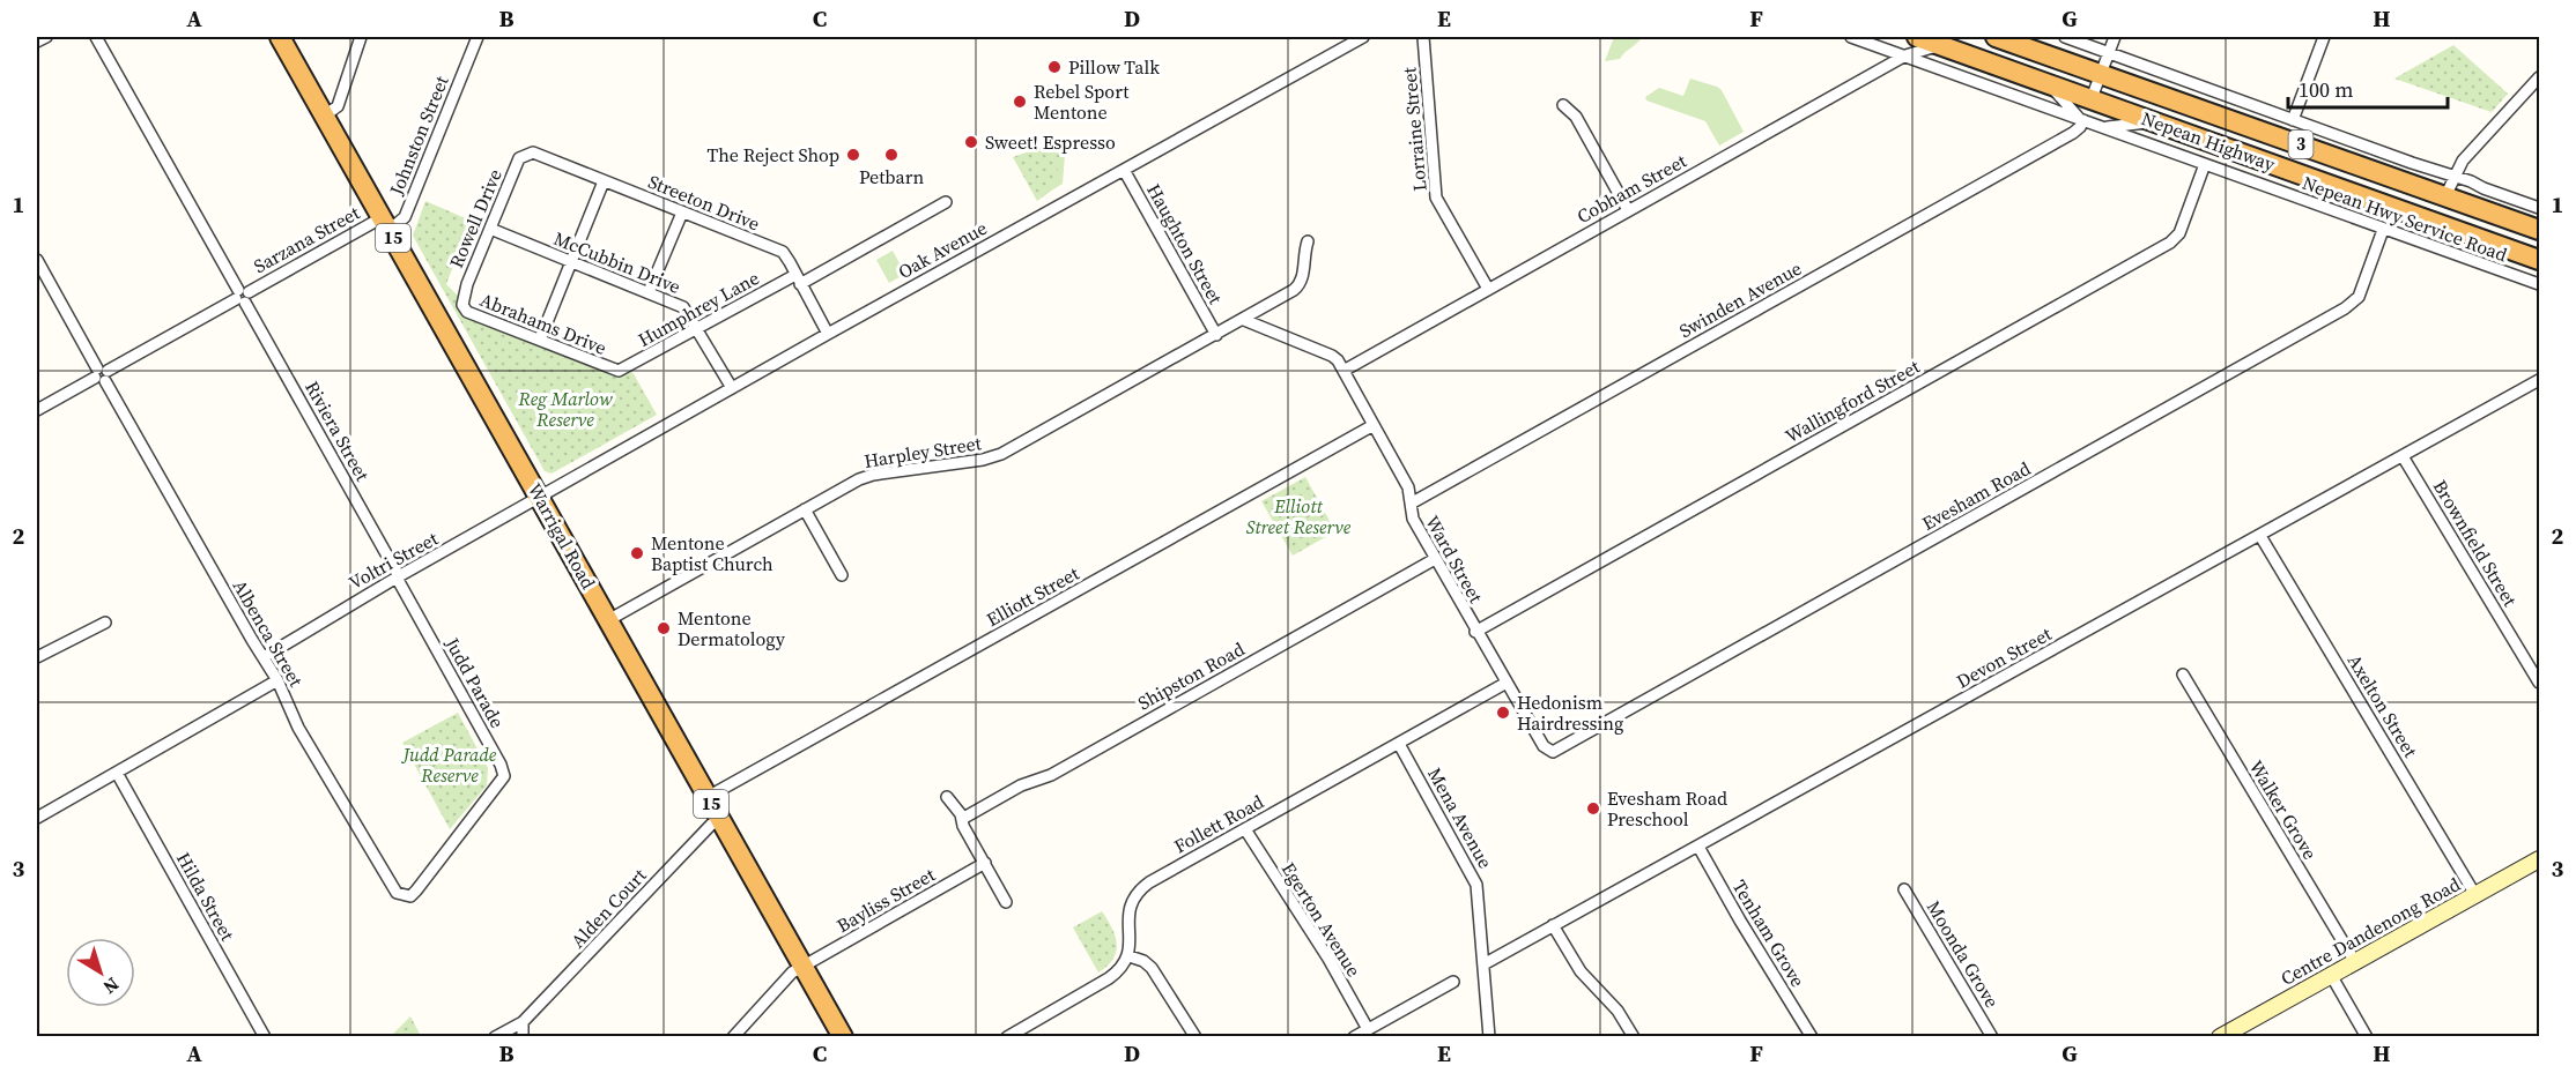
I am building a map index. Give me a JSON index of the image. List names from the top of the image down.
{
  "streets": {
    "highway": [
      "Nepean Highway",
      "3",
      "15",
      "Warrigal Road"
    ],
    "main road": ["Centre Dandenong Road"],
    "street": [
      "Lorraine Street",
      "Johnston Street",
      "Cobham Street",
      "Streeton Drive",
      "Rowell Drive",
      "Nepean Hwy Service Road",
      "Sarzana Street",
      "Haughton Street",
      "Oak Avenue",
      "McCubbin Drive",
      "Swinden Avenue",
      "Humphrey Lane",
      "Abrahams Drive",
      "Wallingford Street",
      "Riviera Street",
      "Harpley Street",
      "Evesham Road",
      "Brownfield Street",
      "Ward Street",
      "Voltri Street",
      "Elliott Street",
      "Albenca Street",
      "Devon Street",
      "Shipston Road",
      "Judd Parade",
      "Axelton Street",
      "Walker Grove",
      "Mena Avenue",
      "Follett Road",
      "Hilda Street",
      "Bayliss Street",
      "Alden Court",
      "Egerton Avenue",
      "Tenham Grove",
      "Moonda Grove"
    ]
  },
  "crossings": [
    ["Lorraine Street", "Cobham Street"],
    ["Johnston Street", "Warrigal Road"],
    ["Nepean Highway", "Cobham Street"],
    ["Nepean Highway", "Nepean Hwy Service Road"],
    ["Cobham Street", "Nepean Hwy Service Road"],
    ["Cobham Street", "Ward Street"],
    ["Streeton Drive", "Rowell Drive"],
    ["Streeton Drive", "Oak Avenue"],
    ["Streeton Drive", "Humphrey Lane"],
    ["Rowell Drive", "McCubbin Drive"],
    ["Rowell Drive", "Abrahams Drive"],
    ["Nepean Hwy Service Road", "Swinden Avenue"],
    ["Nepean Hwy Service Road", "Wallingford Street"],
    ["Nepean Hwy Service Road", "Evesham Road"],
    ["Sarzana Street", "Riviera Street"],
    ["Sarzana Street", "Warrigal Road"],
    ["Sarzana Street", "Albenca Street"],
    ["Haughton Street", "Oak Avenue"],
    ["Haughton Street", "Harpley Street"],
    ["Oak Avenue", "McCubbin Drive"],
    ["Oak Avenue", "Warrigal Road"],
    ["Oak Avenue", "Voltri Street"],
    ["McCubbin Drive", "Humphrey Lane"],
    ["Swinden Avenue", "Ward Street"],
    ["Humphrey Lane", "Abrahams Drive"],
    ["Wallingford Street", "Ward Street"],
    ["Riviera Street", "Voltri Street"],
    ["Riviera Street", "Judd Parade"],
    ["Harpley Street", "Warrigal Road"],
    ["Harpley Street", "Ward Street"],
    ["Evesham Road", "Ward Street"],
    ["Warrigal Road", "Voltri Street"],
    ["Warrigal Road", "Elliott Street"],
    ["Warrigal Road", "Bayliss Street"],
    ["Warrigal Road", "Alden Court"],
    ["Brownfield Street", "Devon Street"],
    ["Ward Street", "Elliott Street"],
    ["Ward Street", "Shipston Road"],
    ["Ward Street", "Follett Road"],
    ["Voltri Street", "Albenca Street"],
    ["Voltri Street", "Judd Parade"],
    ["Albenca Street", "Judd Parade"],
    ["Devon Street", "Axelton Street"],
    ["Devon Street", "Mena Avenue"],
    ["Devon Street", "Tenham Grove"],
    ["Axelton Street", "Centre Dandenong Road"],
    ["Walker Grove", "Centre Dandenong Road"],
    ["Mena Avenue", "Follett Road"],
    ["Follett Road", "Egerton Avenue"]
  ],
  "parks": ["Reg Marlow Reserve", "Elliott Street Reserve", "Judd Parade Reserve"],
  "places": [
    "Pillow Talk",
    "Rebel Sport Mentone",
    "Sweet! Espresso",
    "The Reject Shop",
    "Petbarn",
    "Mentone Baptist Church",
    "Mentone Dermatology",
    "Hedonism Hairdressing",
    "Evesham Road Preschool"
  ],
  "scale_bar": "100 m",
  "north": "bottom right",
  "grid": {
    "columns": [
      "A",
      "B",
      "C",
      "D",
      "E",
      "F",
      "G",
      "H"
    ],
    "rows": ["1", "2", "3"]
  }
}
